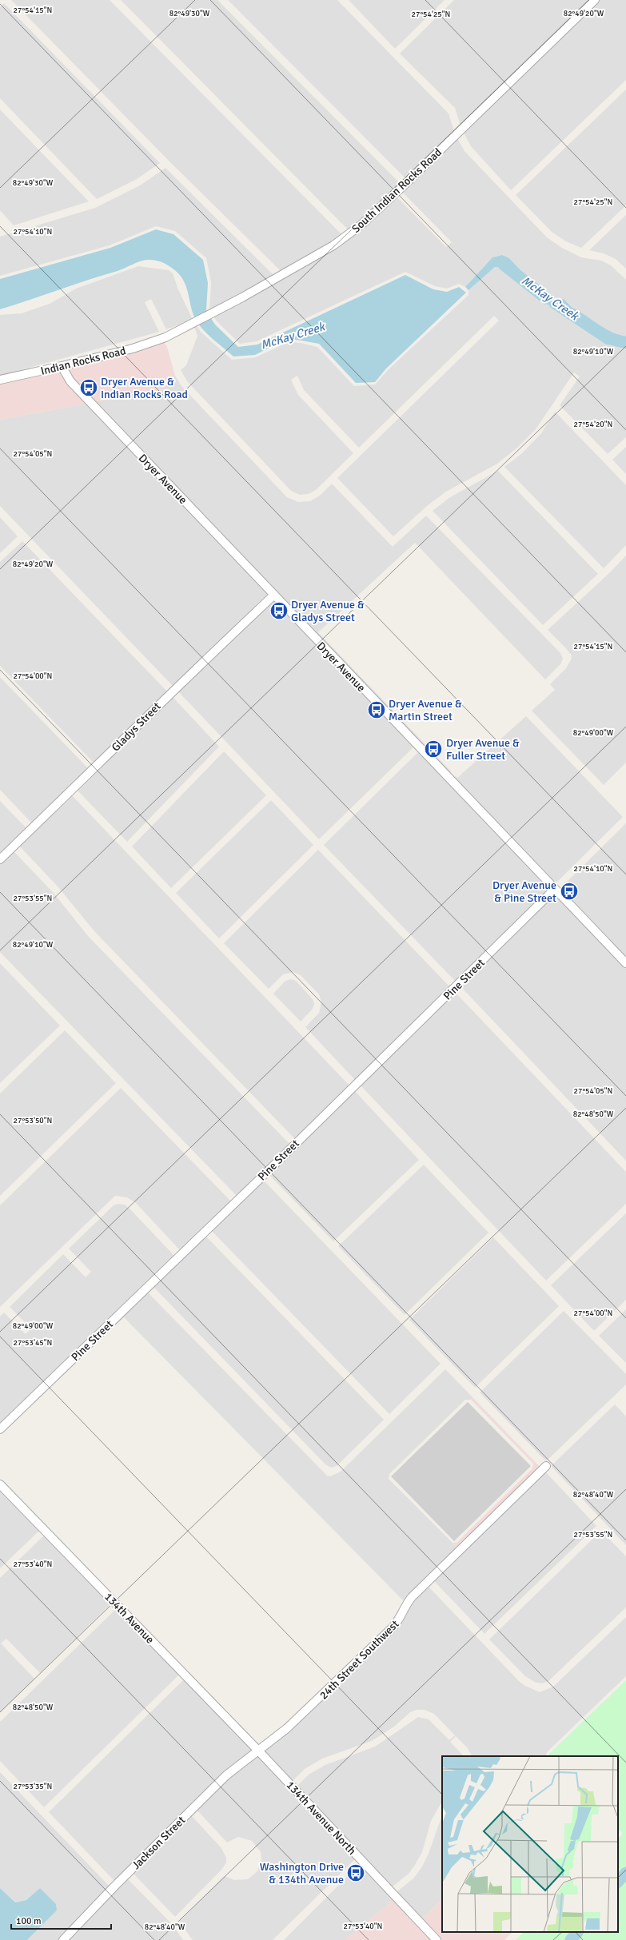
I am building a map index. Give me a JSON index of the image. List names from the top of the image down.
{
  "streets": {
    "street": [
      "South Indian Rocks Road",
      "Indian Rocks Road",
      "Dryer Avenue",
      "Gladys Street",
      "Pine Street",
      "134th Avenue",
      "24th Street Southwest",
      "134th Avenue North",
      "Jackson Street"
    ]
  },
  "crossings": [
    ["South Indian Rocks Road", "Indian Rocks Road"],
    ["Indian Rocks Road", "Dryer Avenue"],
    ["Dryer Avenue", "Gladys Street"],
    ["Dryer Avenue", "Pine Street"],
    ["134th Avenue", "24th Street Southwest"],
    ["134th Avenue", "134th Avenue North"],
    ["134th Avenue", "Jackson Street"],
    ["24th Street Southwest", "134th Avenue North"],
    ["24th Street Southwest", "Jackson Street"],
    ["134th Avenue North", "Jackson Street"]
  ],
  "water": ["McKay Creek"],
  "places": {
    "bus stop": [
      "Dryer Avenue & Indian Rocks Road",
      "Dryer Avenue & Gladys Street",
      "Dryer Avenue & Martin Street",
      "Dryer Avenue & Fuller Street",
      "Dryer Avenue & Pine Street",
      "Washington Drive & 134th Avenue"
    ]
  },
  "scale_bar": "100 m",
  "coordinates": [
    "27°54'15\"N",
    "82°49'30\"W",
    "82°49'20\"W",
    "27°54'25\"N",
    "27°54'10\"N",
    "82°49'10\"W",
    "27°54'20\"N",
    "27°54'05\"N",
    "27°54'00\"N",
    "82°49'00\"W",
    "27°53'55\"N",
    "82°48'50\"W",
    "27°53'50\"N",
    "27°53'45\"N",
    "82°48'40\"W",
    "27°53'40\"N",
    "27°53'35\"N"
  ]
}
